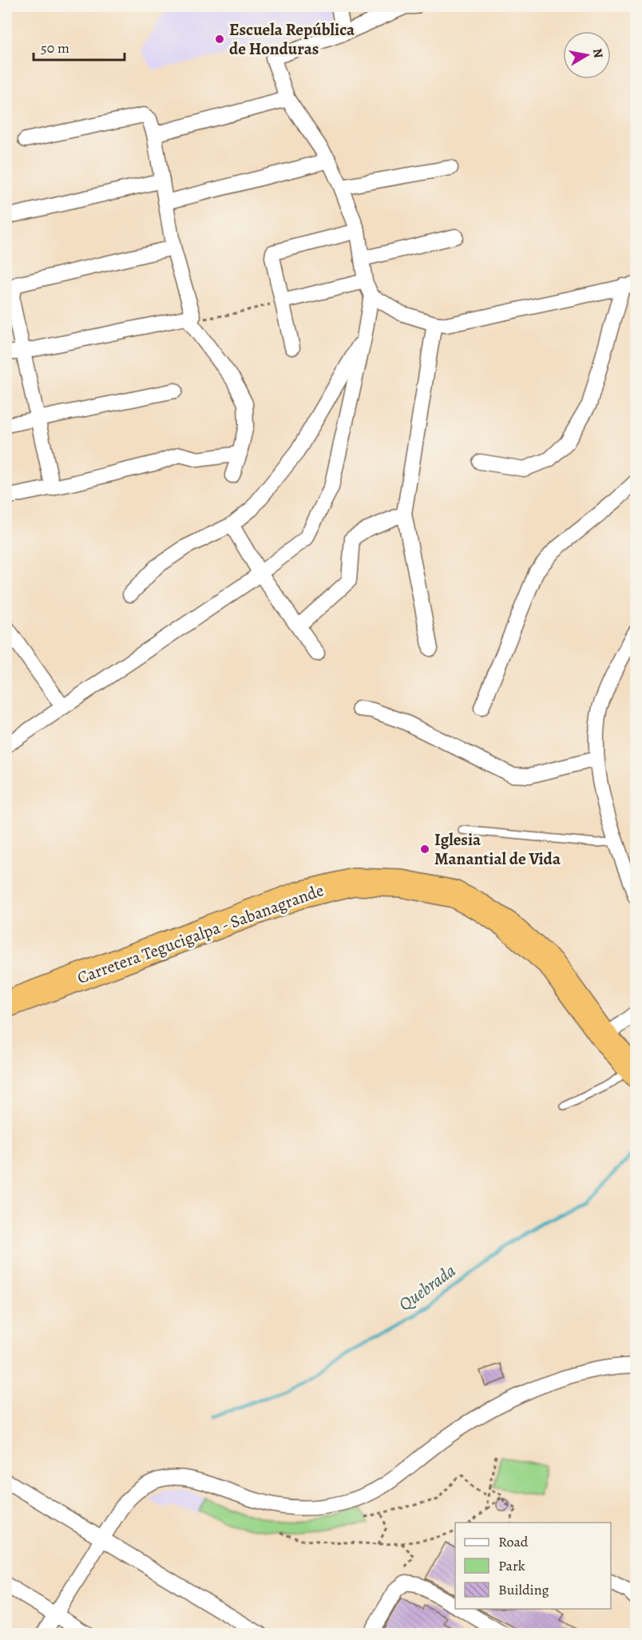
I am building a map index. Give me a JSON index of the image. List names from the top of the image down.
{
  "streets": {
    "highway": ["Carretera Tegucigalpa - Sabanagrande"]
  },
  "water": ["Quebrada"],
  "places": ["Escuela República de Honduras", "Iglesia Manantial de Vida"],
  "legend": ["Road", "Park", "Building"],
  "scale_bar": "50 m",
  "north": "right"
}
